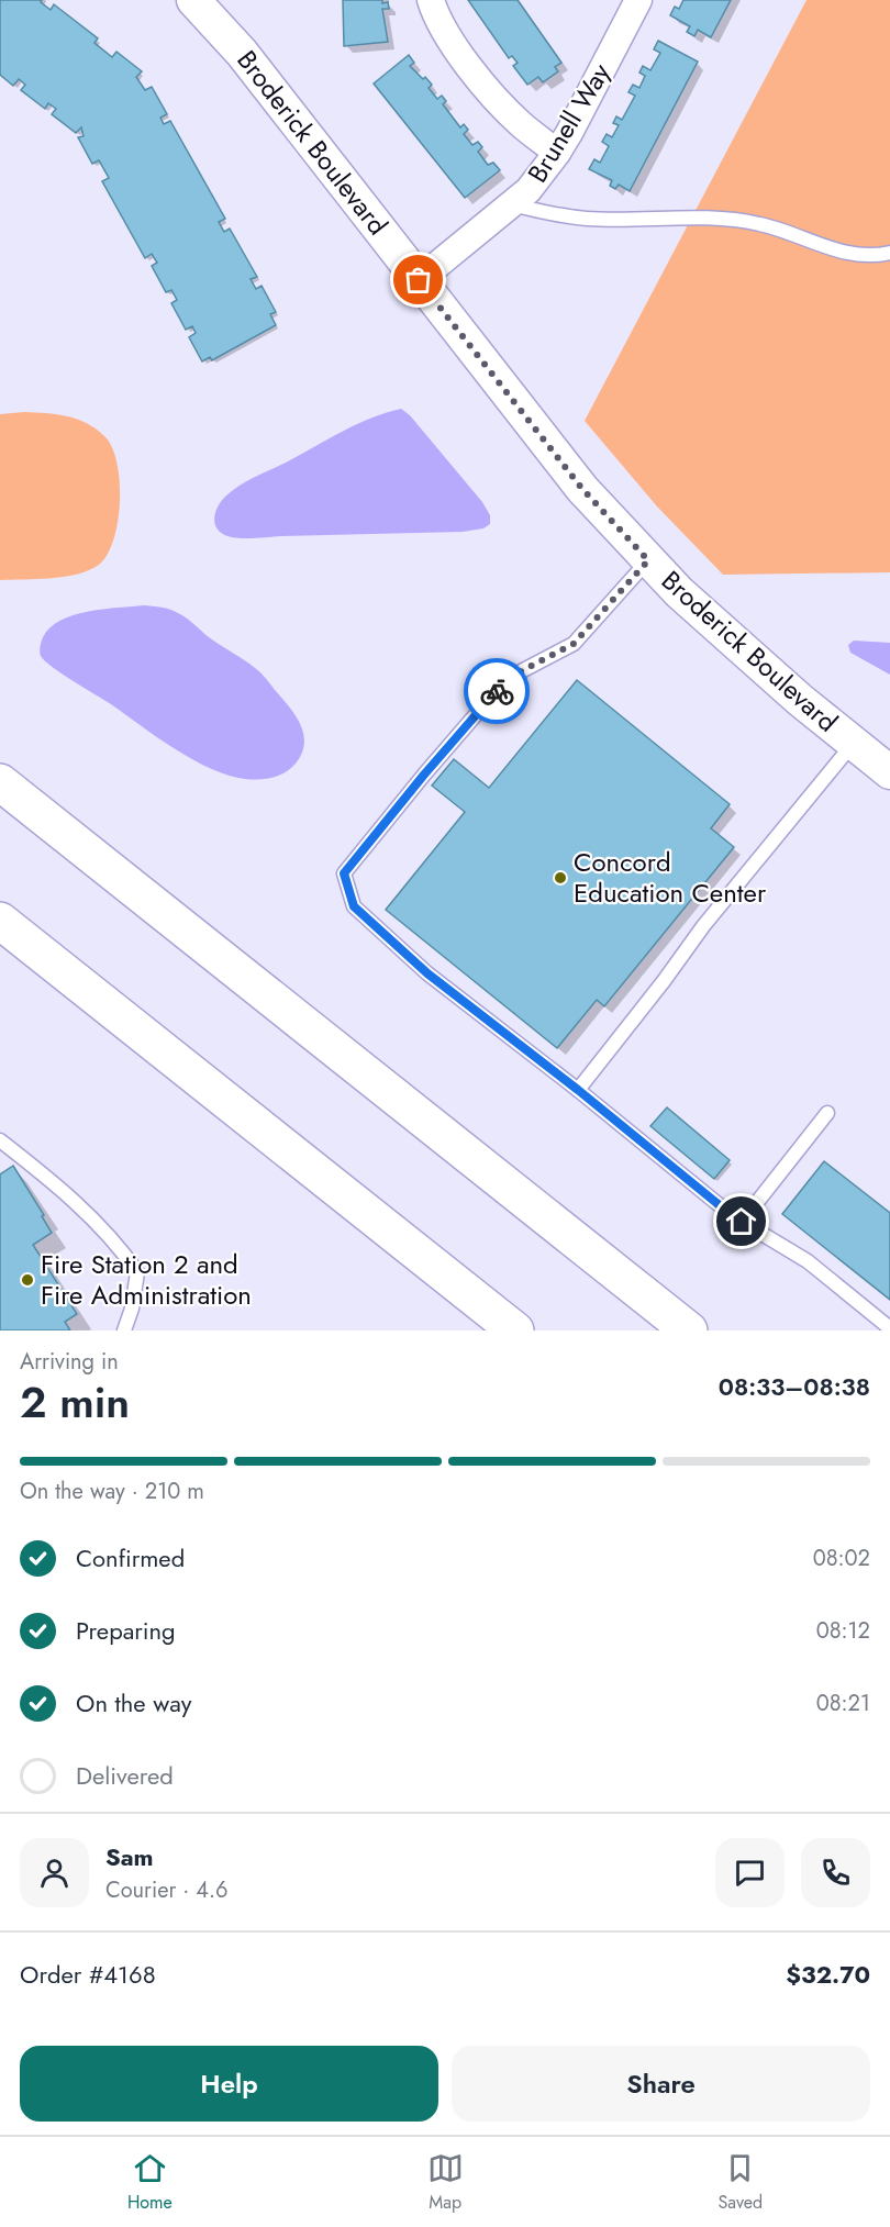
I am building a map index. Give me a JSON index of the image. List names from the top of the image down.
{
  "streets": {
    "street": ["Brunell Way", "Broderick Boulevard"]
  },
  "crossings": [
    ["Brunell Way", "Broderick Boulevard"]
  ],
  "places": ["Concord Education Center", "Fire Station 2 and Fire Administration"],
  "page": {
    "heading": ["2 min", "Arriving in", "08:33–08:38"],
    "panel": [
      "Sam",
      "Courier · 4.6",
      "Order #4168",
      "$32.70"
    ],
    "bar": "On the way · 210 m",
    "list": [
      ["Confirmed", "08:02"],
      ["Preparing", "08:12"],
      ["On the way", "08:21"],
      "Delivered"
    ],
    "buttons": ["Help", "Share"],
    "tabs": ["Home", "Map", "Saved"]
  }
}
